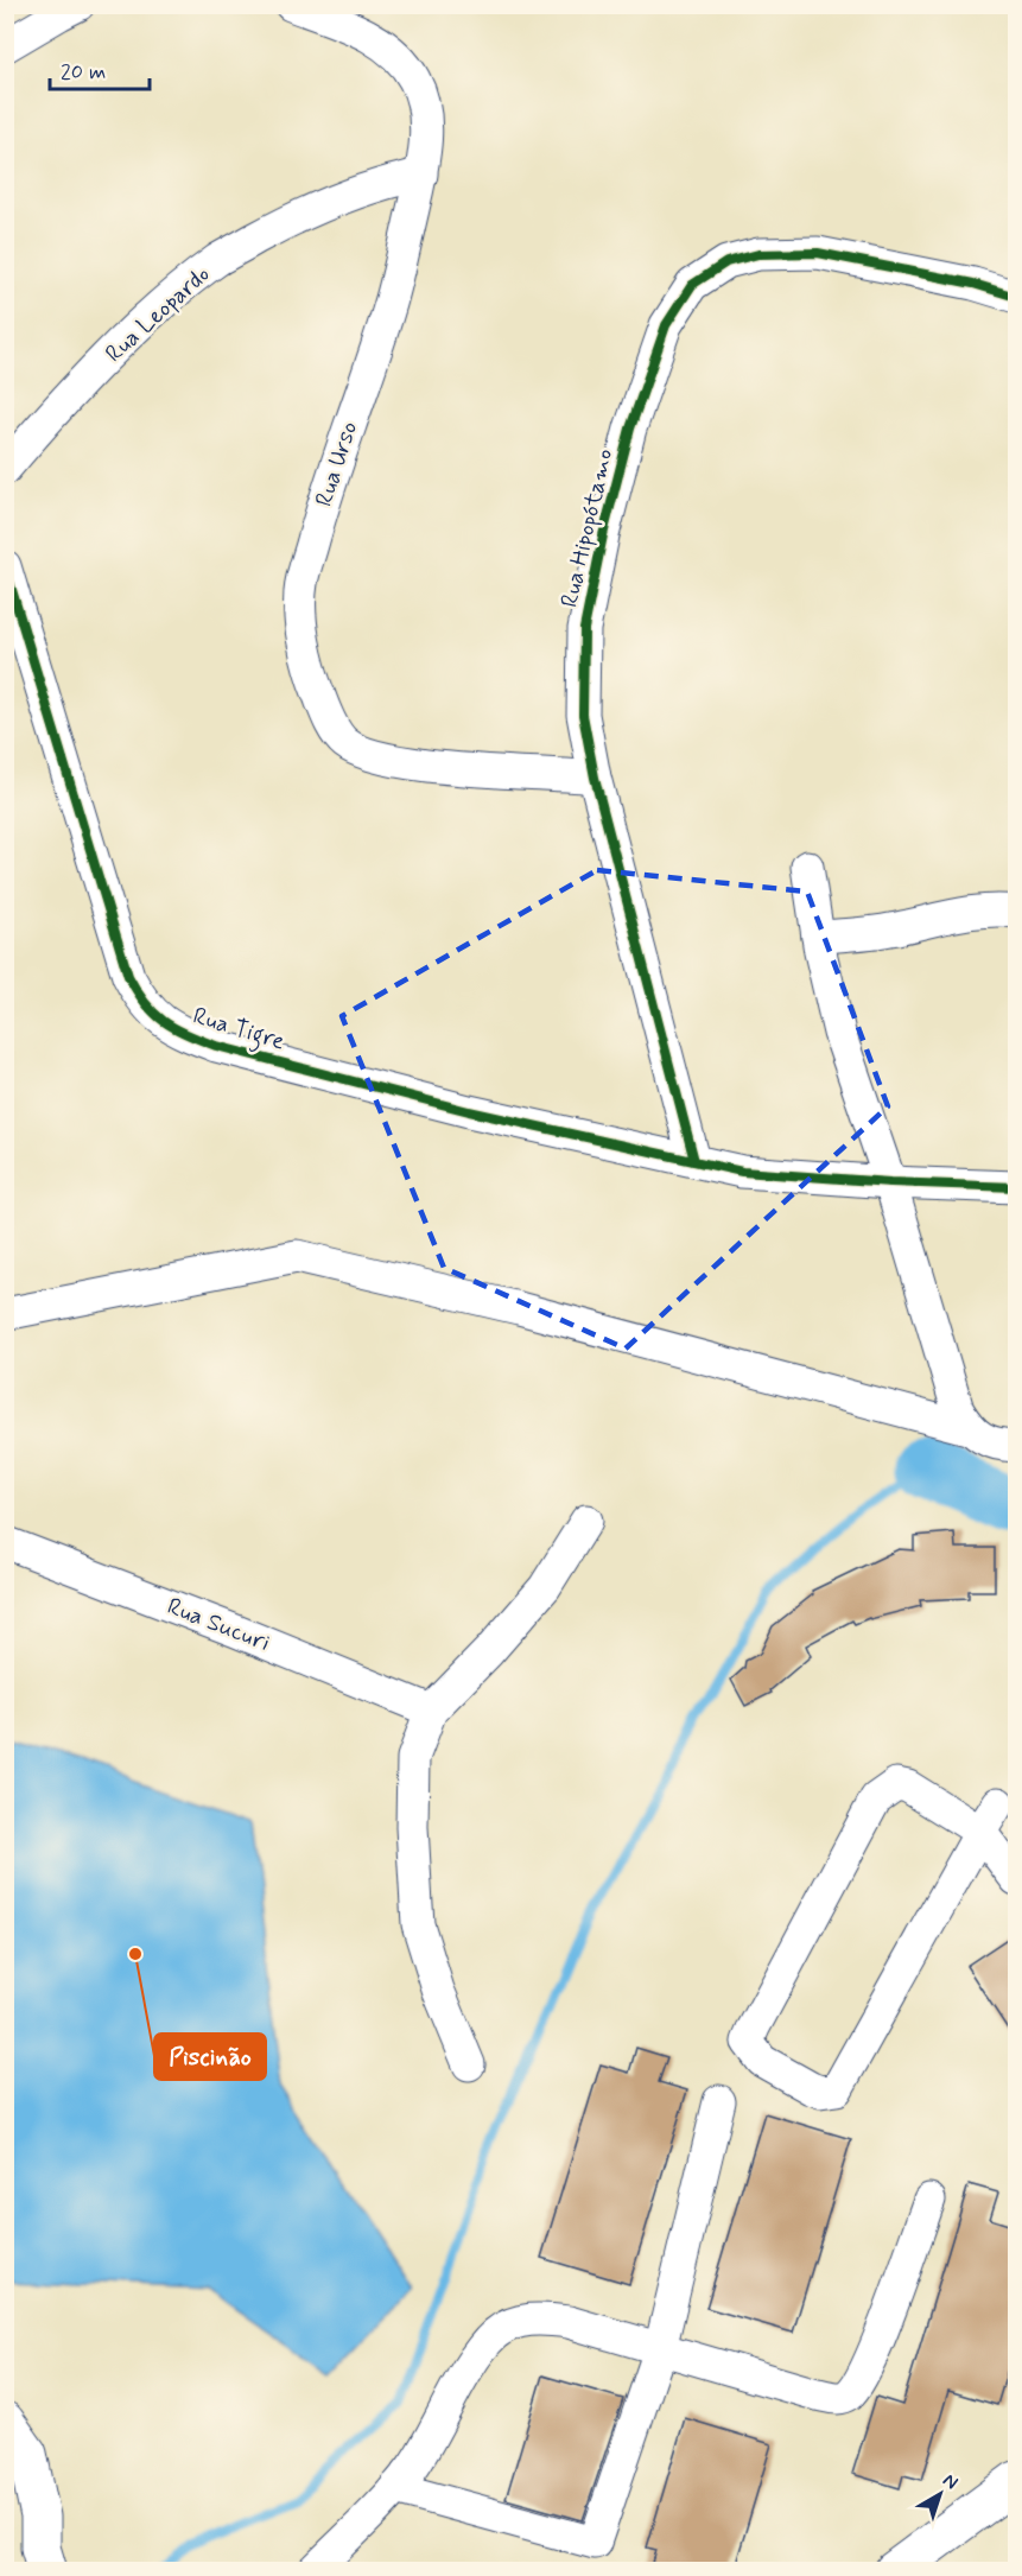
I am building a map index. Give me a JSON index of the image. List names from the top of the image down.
{
  "streets": {
    "street": [
      "Rua Leopardo",
      "Rua Urso",
      "Rua Hipopótamo",
      "Rua Tigre",
      "Rua Sucuri"
    ]
  },
  "crossings": [
    ["Rua Leopardo", "Rua Urso"],
    ["Rua Urso", "Rua Hipopótamo"],
    ["Rua Hipopótamo", "Rua Tigre"]
  ],
  "places": ["Piscinão"],
  "scale_bar": "20 m",
  "north": "top right"
}
